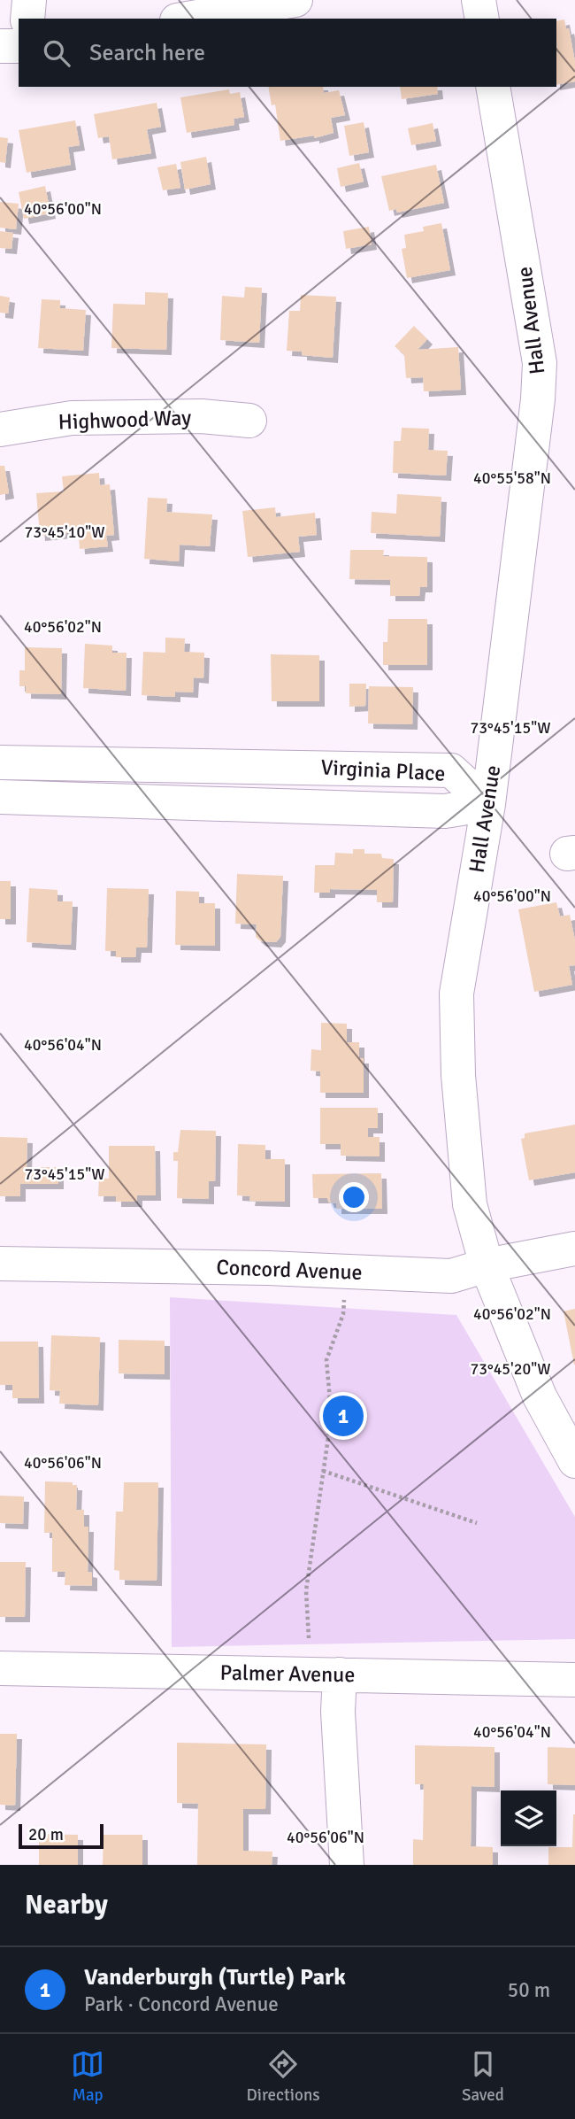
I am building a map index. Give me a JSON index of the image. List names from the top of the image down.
{
  "streets": {
    "street": [
      "Hall Avenue",
      "Highwood Way",
      "Virginia Place",
      "Concord Avenue",
      "Palmer Avenue"
    ]
  },
  "crossings": [
    ["Hall Avenue", "Virginia Place"],
    ["Hall Avenue", "Concord Avenue"]
  ],
  "scale_bar": "20 m",
  "page": {
    "search": "Search here",
    "pins": "1",
    "scale": "20 m",
    "heading": "Nearby",
    "list": [
      {
        "mark": "1",
        "name": "Vanderburgh (Turtle) Park",
        "note": "Park · Concord Avenue",
        "value": "50 m"
      }
    ],
    "nav": ["Map", "Directions", "Saved"]
  },
  "coordinates": [
    "40°56'00\"N",
    "40°55'58\"N",
    "73°45'10\"W",
    "40°56'02\"N",
    "73°45'15\"W",
    "40°56'04\"N",
    "73°45'20\"W",
    "40°56'06\"N"
  ]
}
